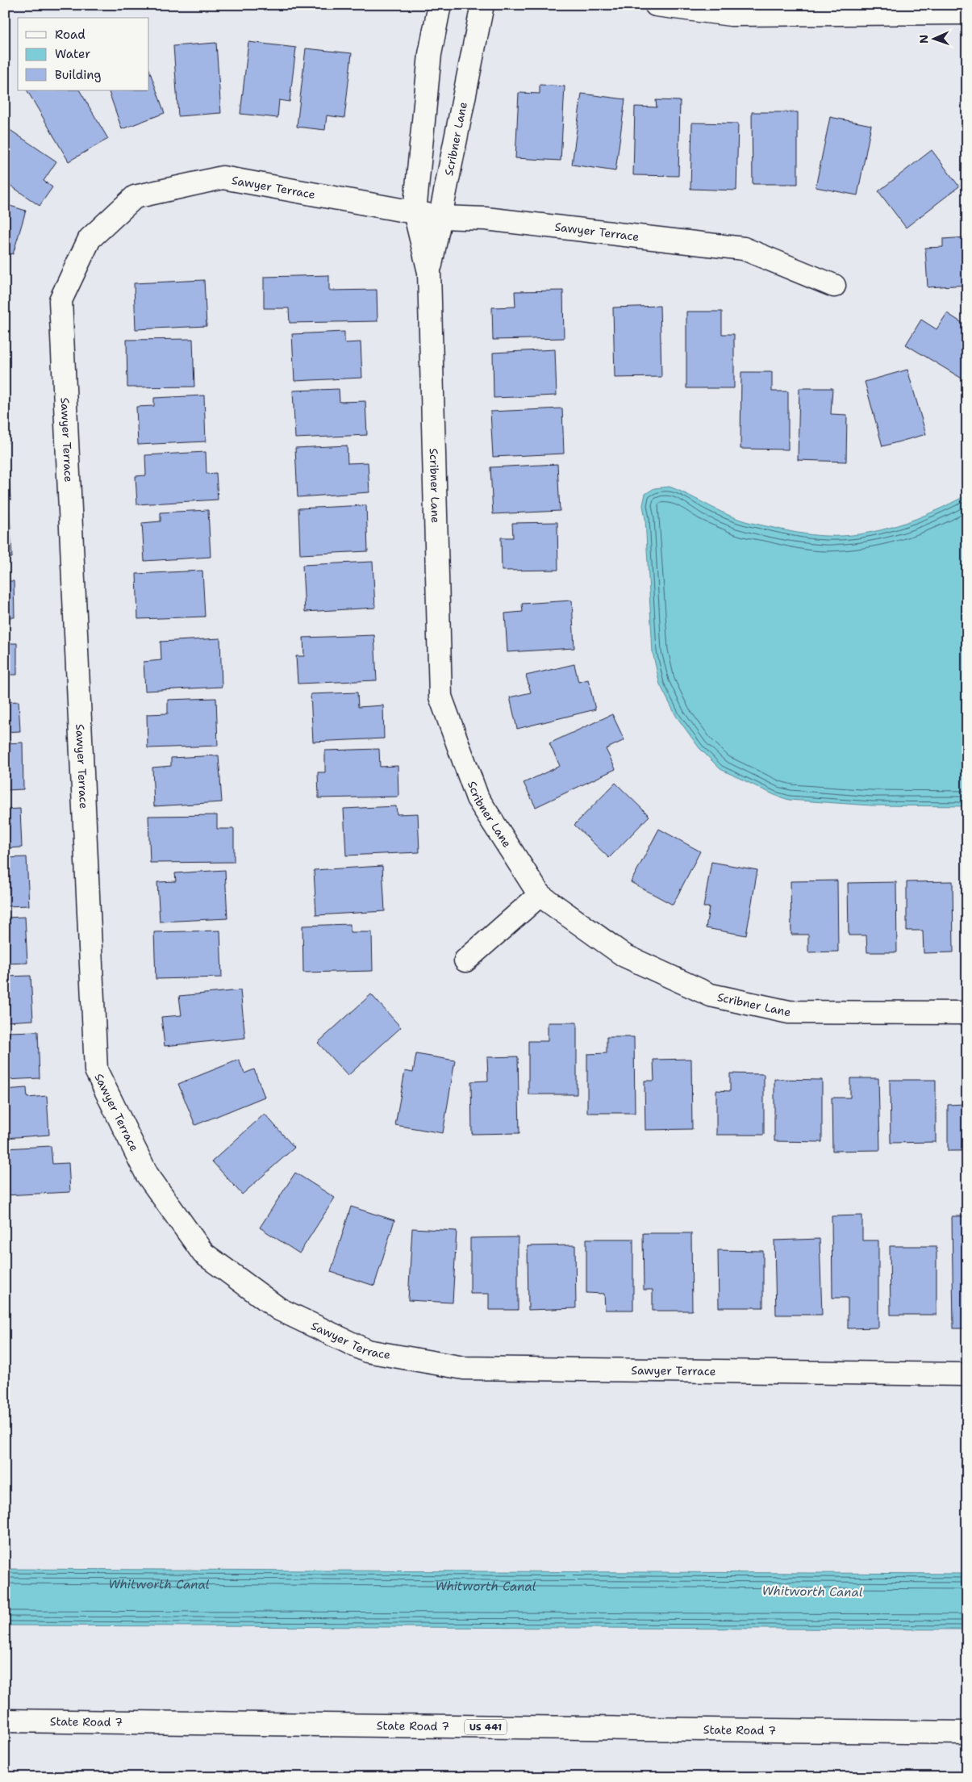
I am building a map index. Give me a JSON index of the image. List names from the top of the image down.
{
  "streets": {
    "street": [
      "Scribner Lane",
      "Sawyer Terrace",
      "State Road 7",
      "US 441"
    ]
  },
  "crossings": [
    ["Scribner Lane", "Sawyer Terrace"]
  ],
  "water": ["Whitworth Canal"],
  "legend": ["Road", "Water", "Building"],
  "north": "left"
}
